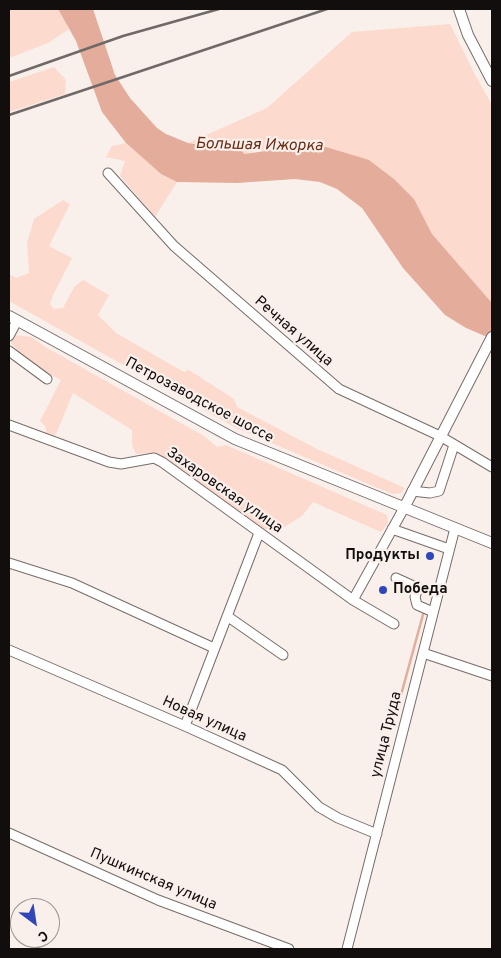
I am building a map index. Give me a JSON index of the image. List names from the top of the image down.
{
  "streets": {
    "main road": ["Петрозаводское шоссе"],
    "street": [
      "Речная улица",
      "Захаровская улица",
      "Новая улица",
      "улица Труда",
      "Пушкинская улица"
    ]
  },
  "crossings": [
    ["Петрозаводское шоссе", "улица Труда"],
    ["Новая улица", "улица Труда"]
  ],
  "water": ["Большая Ижорка"],
  "places": ["Продукты", "Победа"],
  "north": "bottom right"
}
